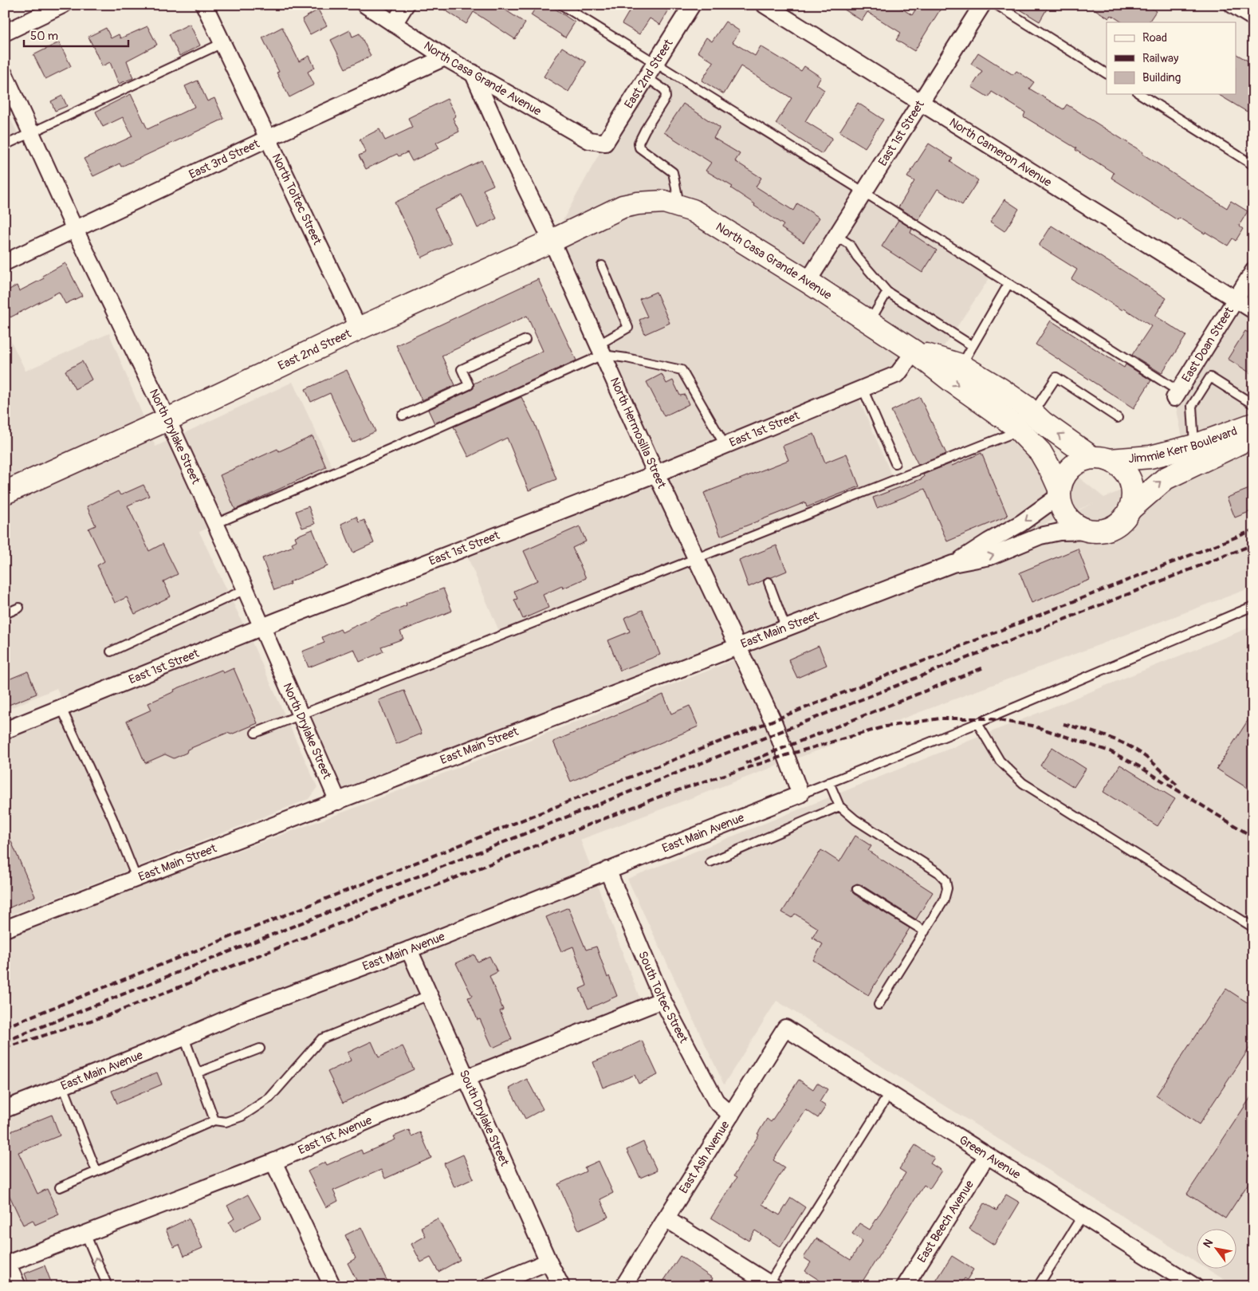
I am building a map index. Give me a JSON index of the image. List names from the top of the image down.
{
  "streets": {
    "main road": ["East 2nd Street", "North Casa Grande Avenue", "Jimmie Kerr Boulevard"],
    "street": [
      "East 1st Street",
      "North Cameron Avenue",
      "East 3rd Street",
      "North Toltec Street",
      "East Doan Street",
      "North Hermosilla Street",
      "North Drylake Street",
      "East Main Street",
      "East Main Avenue",
      "South Toltec Street",
      "South Drylake Street",
      "East 1st Avenue",
      "East Ash Avenue",
      "Green Avenue",
      "East Beech Avenue"
    ]
  },
  "crossings": [
    ["East 2nd Street", "North Casa Grande Avenue"],
    ["East 2nd Street", "North Toltec Street"],
    ["East 2nd Street", "North Hermosilla Street"],
    ["East 2nd Street", "North Drylake Street"],
    ["North Casa Grande Avenue", "East 1st Street"],
    ["North Casa Grande Avenue", "East 3rd Street"],
    ["North Casa Grande Avenue", "North Hermosilla Street"],
    ["North Casa Grande Avenue", "Jimmie Kerr Boulevard"],
    ["North Casa Grande Avenue", "East Main Street"],
    ["East 1st Street", "North Cameron Avenue"],
    ["East 1st Street", "North Hermosilla Street"],
    ["East 1st Street", "North Drylake Street"],
    ["North Cameron Avenue", "East Doan Street"],
    ["East 3rd Street", "North Toltec Street"],
    ["East 3rd Street", "North Drylake Street"],
    ["North Hermosilla Street", "East Main Street"],
    ["North Hermosilla Street", "East Main Avenue"],
    ["North Drylake Street", "East Main Street"],
    ["Jimmie Kerr Boulevard", "East Main Street"],
    ["East Main Avenue", "South Toltec Street"],
    ["East Main Avenue", "South Drylake Street"],
    ["South Toltec Street", "East 1st Avenue"],
    ["South Toltec Street", "East Ash Avenue"],
    ["South Drylake Street", "East 1st Avenue"],
    ["East Ash Avenue", "Green Avenue"],
    ["Green Avenue", "East Beech Avenue"]
  ],
  "legend": ["Road", "Railway", "Building"],
  "scale_bar": "50 m",
  "north": "top left"
}
